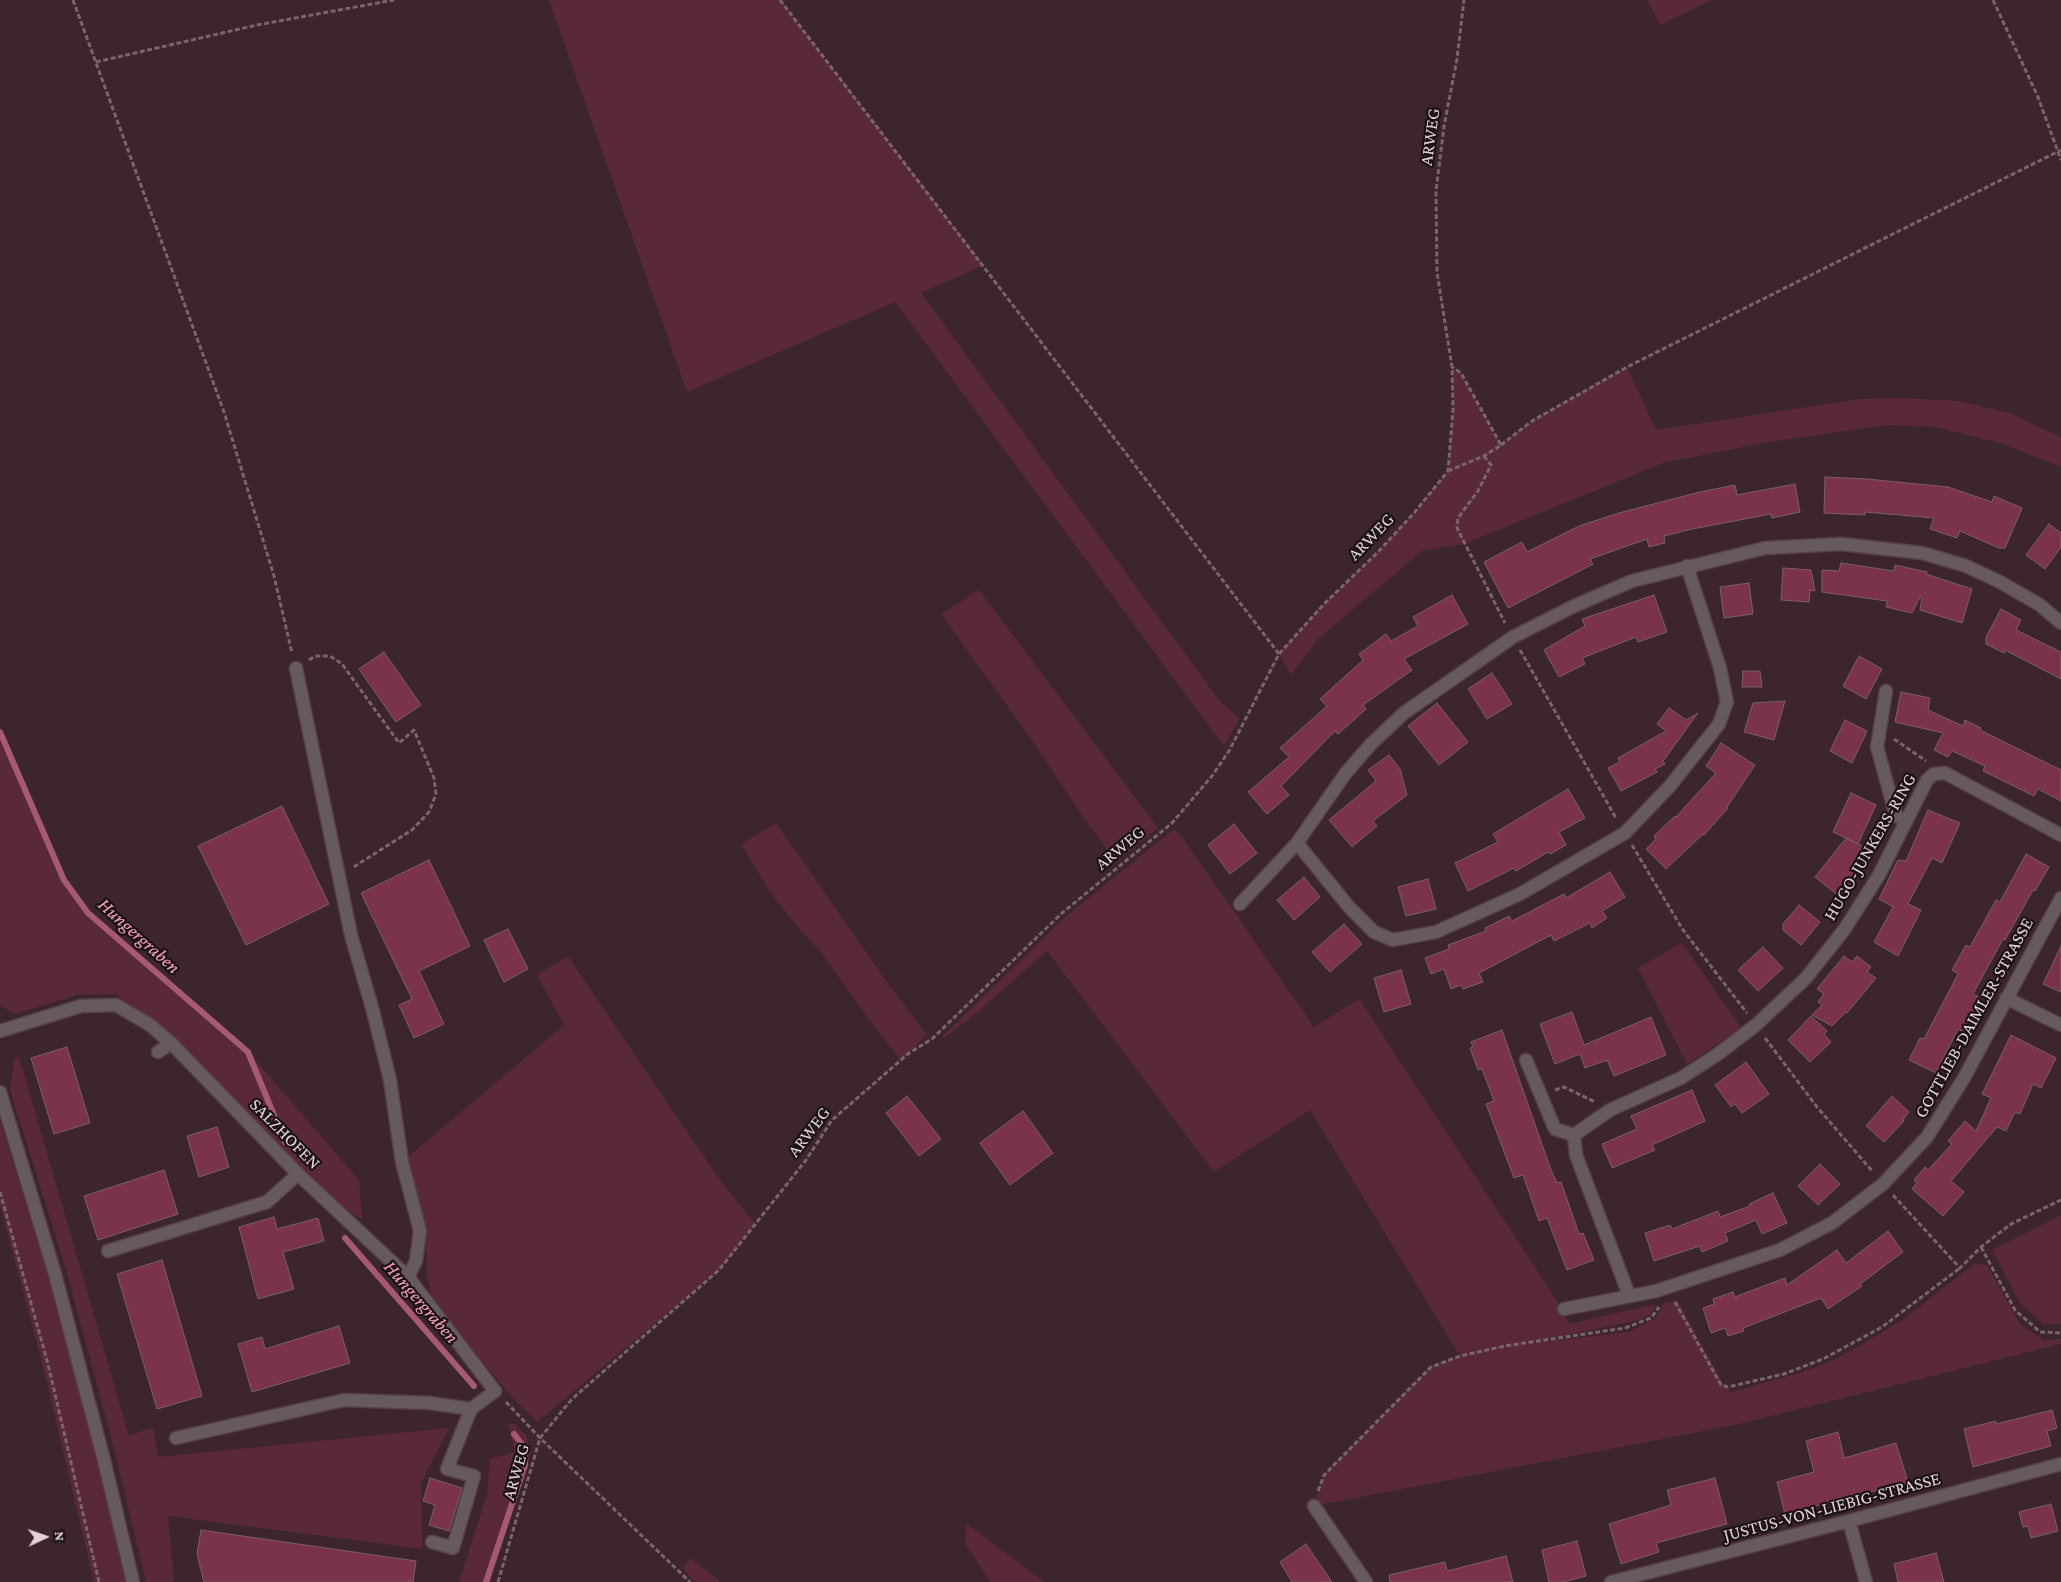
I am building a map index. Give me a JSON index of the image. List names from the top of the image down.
{
  "streets": {
    "street": [
      "HUGO-JUNKERS-RING",
      "GOTTLIEB-DAIMLER-STRASSE",
      "SALZHOFEN",
      "JUSTUS-VON-LIEBIG-STRASSE"
    ],
    "path": ["ARWEG"]
  },
  "water": ["Hungergraben"],
  "north": "right"
}
